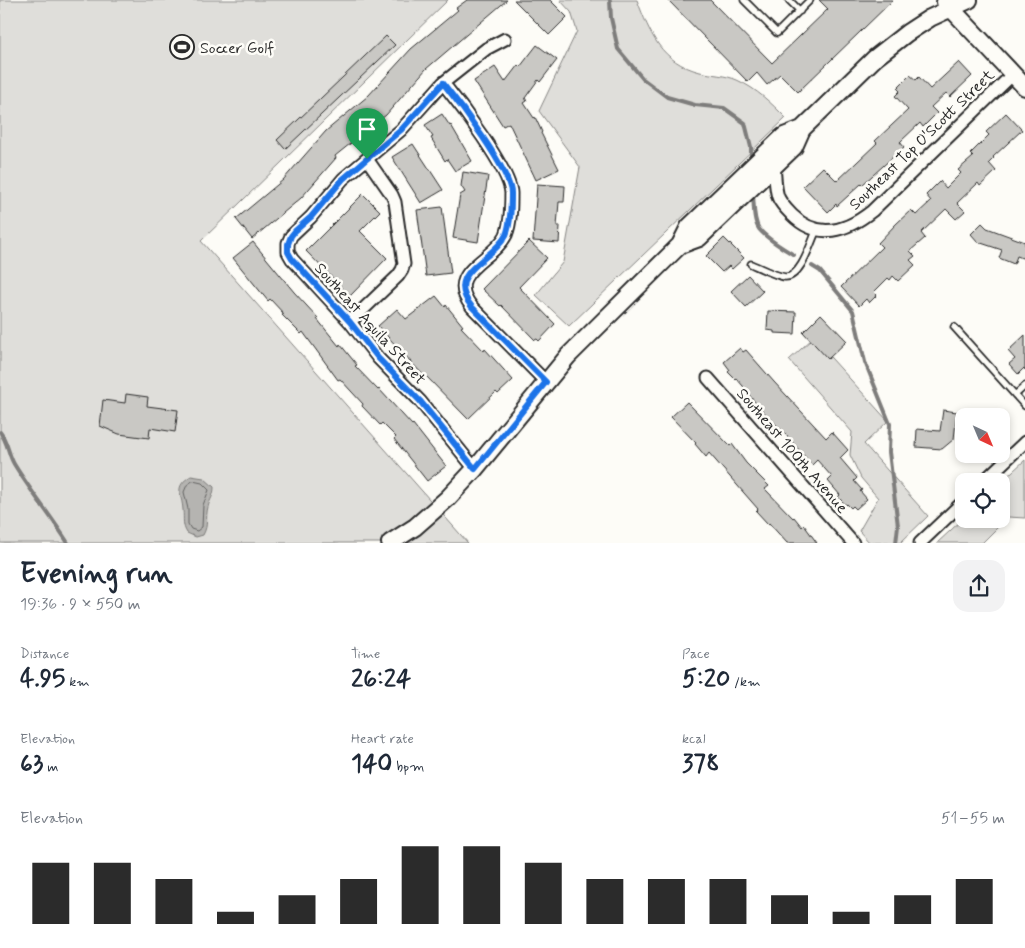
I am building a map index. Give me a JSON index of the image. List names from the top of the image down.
{
  "streets": {
    "street": ["Southeast Top O'Scott Street", "Southeast Aquila Street", "Southeast 100th Avenue"]
  },
  "places": {
    "sports": ["Soccer Golf"]
  },
  "north": "bottom right",
  "page": {
    "heading": ["Evening run", "19:36 · 9 × 550 m"],
    "stats": [
      ["Distance", "4.95 km"],
      ["Time", "26:24"],
      ["Pace", "5:20 /km"],
      ["Elevation", "63 m"],
      ["Heart rate", "140 bpm"],
      ["kcal", "378"]
    ],
    "chart": ["Elevation", "51–55 m"]
  }
}
